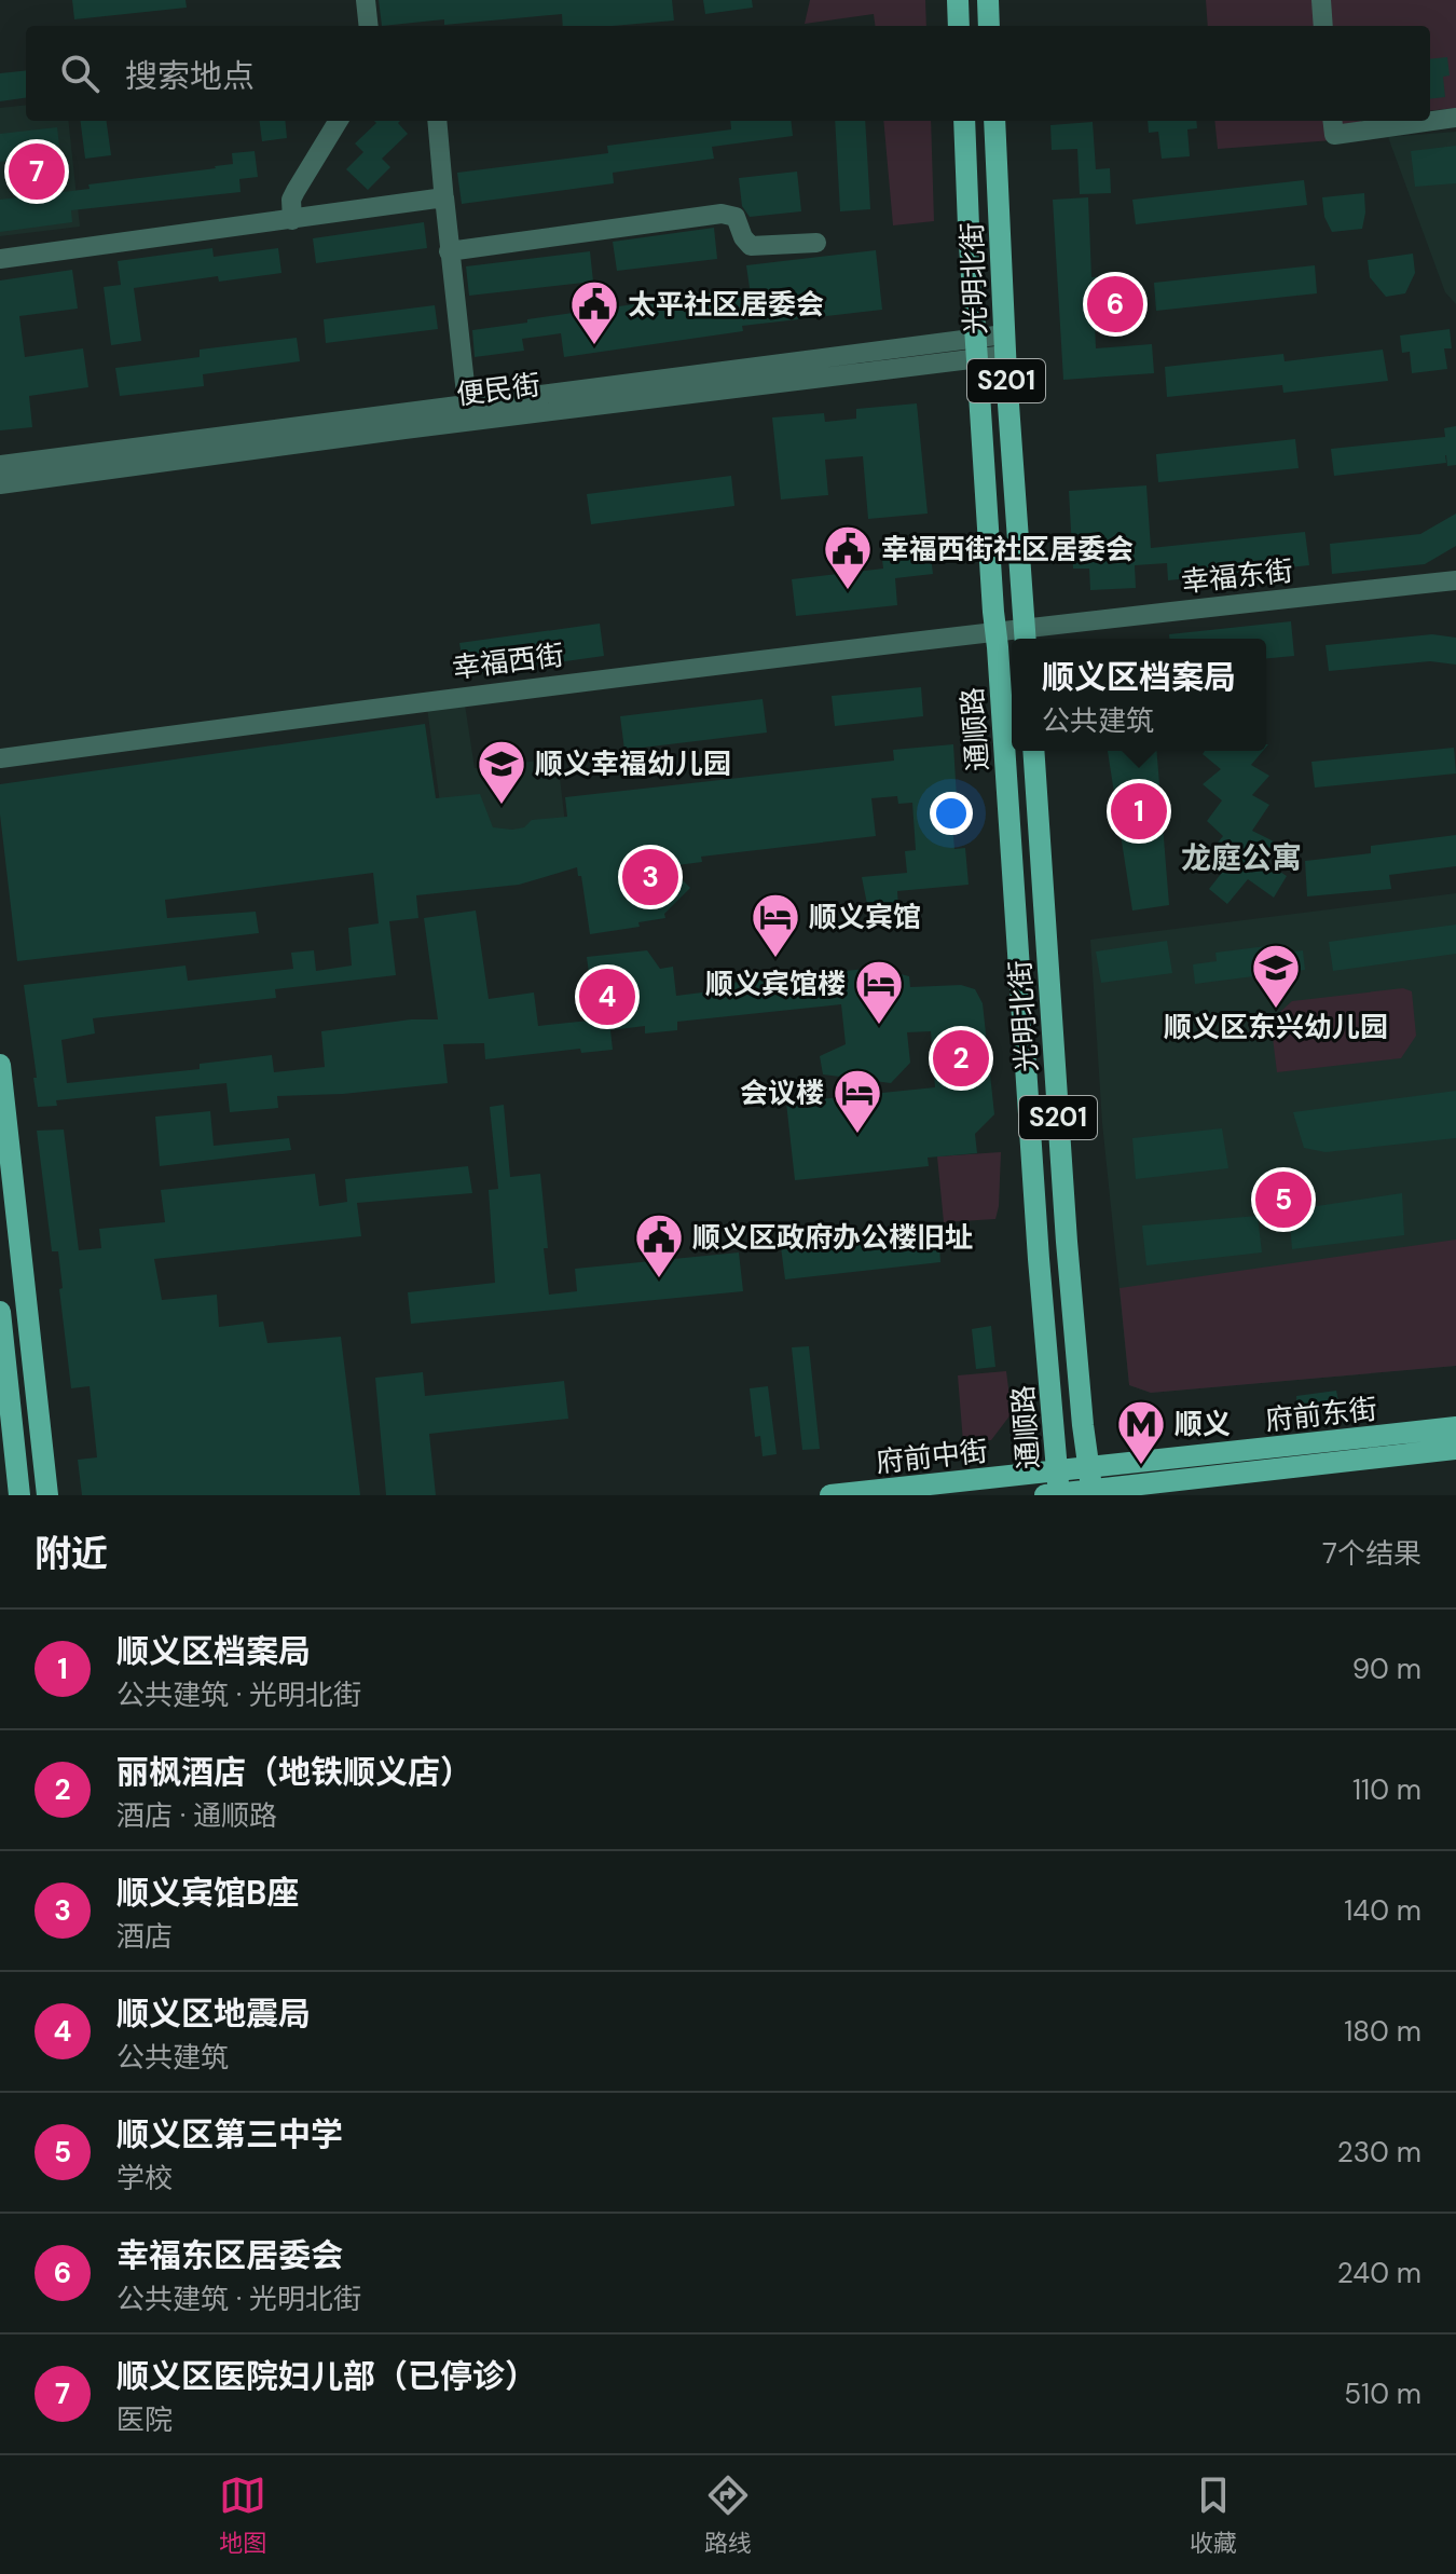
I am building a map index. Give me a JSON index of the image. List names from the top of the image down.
{
  "streets": {
    "main road": [
      "光明北街",
      "S201",
      "通顺路",
      "府前东街",
      "府前中街"
    ],
    "street": ["便民街", "幸福东街", "幸福西街"]
  },
  "crossings": [
    ["光明北街", "便民街"],
    ["光明北街", "幸福东街"],
    ["光明北街", "幸福西街"],
    ["光明北街", "府前东街"],
    ["光明北街", "府前中街"],
    ["便民街", "通顺路"],
    ["幸福东街", "幸福西街"],
    ["幸福西街", "通顺路"],
    ["通顺路", "府前中街"],
    ["府前东街", "府前中街"]
  ],
  "districts": ["龙庭公寓"],
  "places": {
    "public building": ["太平社区居委会", "幸福西街社区居委会", "顺义区政府办公楼旧址"],
    "school or university": ["顺义幸福幼儿园", "顺义区东兴幼儿园"],
    "hotel": ["顺义宾馆", "顺义宾馆楼", "会议楼"],
    "metro station": ["顺义"]
  },
  "page": {
    "search": "搜索地点",
    "pins": [
      "7",
      "6",
      "1",
      "3",
      "4",
      "2",
      "5"
    ],
    "popup": ["顺义区档案局", "公共建筑"],
    "heading": ["附近", "7个结果"],
    "list": [
      {
        "mark": "1",
        "name": "顺义区档案局",
        "note": "公共建筑 · 光明北街",
        "value": "90 m"
      },
      {
        "mark": "2",
        "name": "丽枫酒店（地铁顺义店）",
        "note": "酒店 · 通顺路",
        "value": "110 m"
      },
      {
        "mark": "3",
        "name": "顺义宾馆B座",
        "note": "酒店",
        "value": "140 m"
      },
      {
        "mark": "4",
        "name": "顺义区地震局",
        "note": "公共建筑",
        "value": "180 m"
      },
      {
        "mark": "5",
        "name": "顺义区第三中学",
        "note": "学校",
        "value": "230 m"
      },
      {
        "mark": "6",
        "name": "幸福东区居委会",
        "note": "公共建筑 · 光明北街",
        "value": "240 m"
      },
      {
        "mark": "7",
        "name": "顺义区医院妇儿部（已停诊）",
        "note": "医院",
        "value": "510 m"
      }
    ],
    "nav": ["地图", "路线", "收藏"]
  }
}
